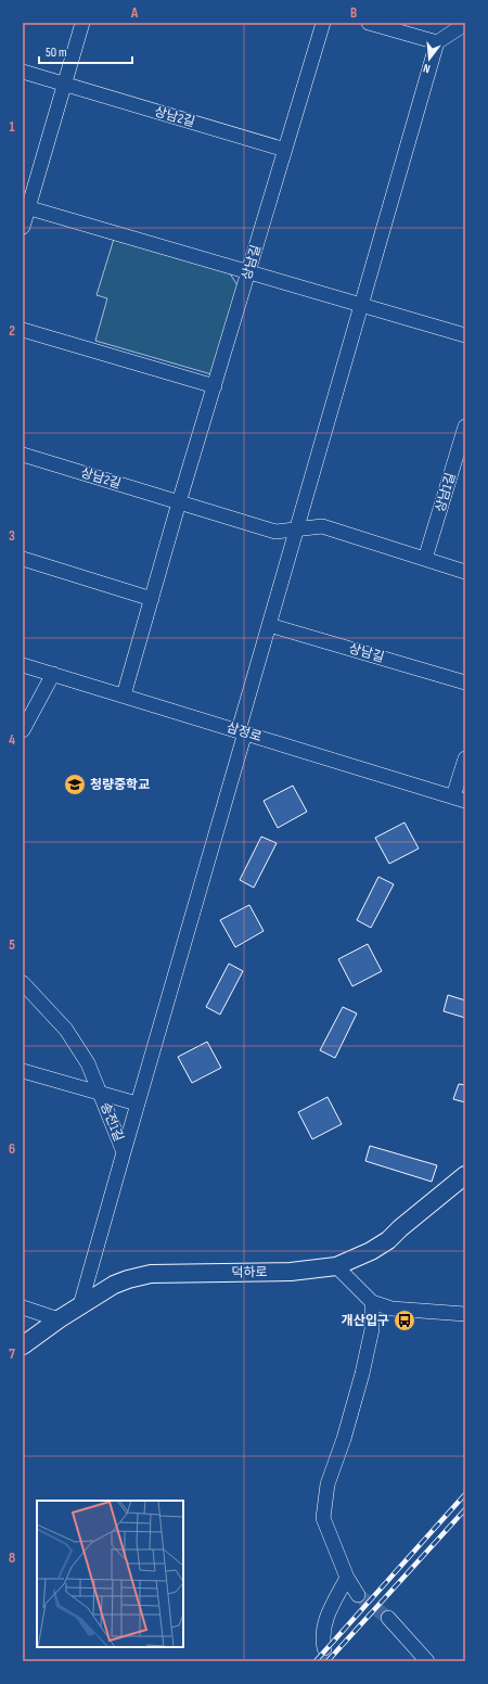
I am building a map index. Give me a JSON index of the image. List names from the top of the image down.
{
  "streets": {
    "main road": ["덕하로"],
    "street": [
      "상남2길",
      "상남길",
      "상남1길",
      "삼정로",
      "송전1길"
    ]
  },
  "crossings": [
    ["상남2길", "상남길"],
    ["상남길", "삼정로"],
    ["송전1길", "덕하로"]
  ],
  "places": {
    "school or university": ["청량중학교"],
    "bus stop": ["개산입구"]
  },
  "scale_bar": "50 m",
  "north": "bottom",
  "grid": {
    "columns": ["A", "B"],
    "rows": [
      "1",
      "2",
      "3",
      "4",
      "5",
      "6",
      "7",
      "8"
    ]
  }
}
